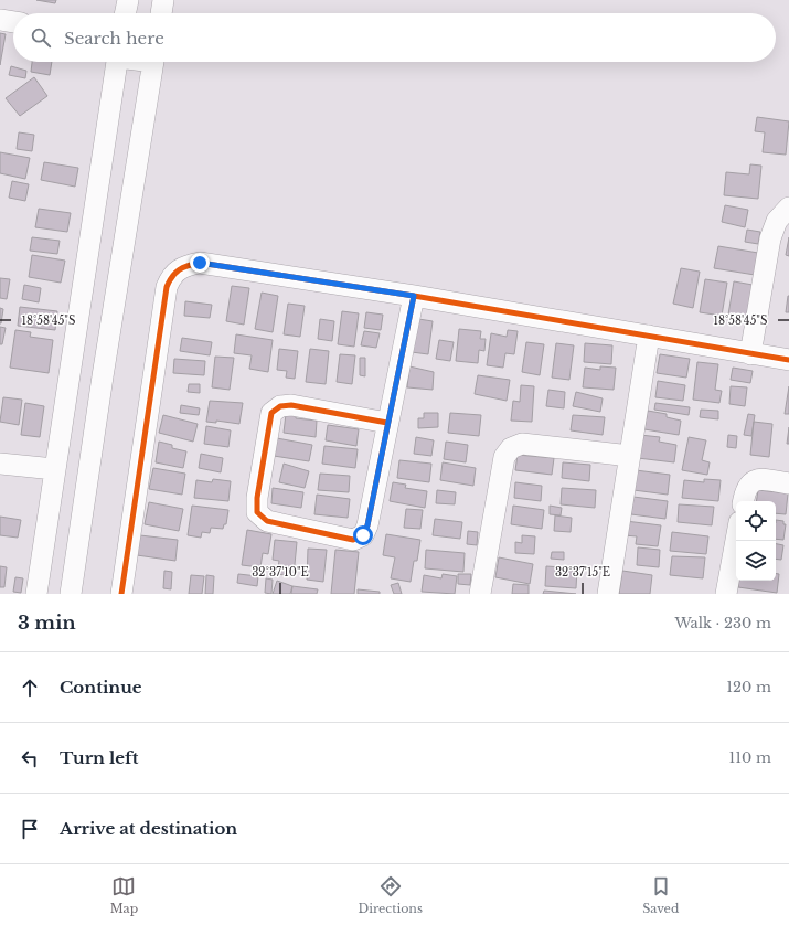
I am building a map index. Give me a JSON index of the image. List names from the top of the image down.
{
  "page": {
    "search": "Search here",
    "heading": ["3 min", "Walk · 230 m"],
    "list": [
      ["Continue", "120 m"],
      ["Turn left", "110 m"],
      "Arrive at destination"
    ],
    "nav": ["Map", "Directions", "Saved"]
  },
  "coordinates": ["18°58'45\"S", "32°37'10\"E", "32°37'15\"E"]
}
